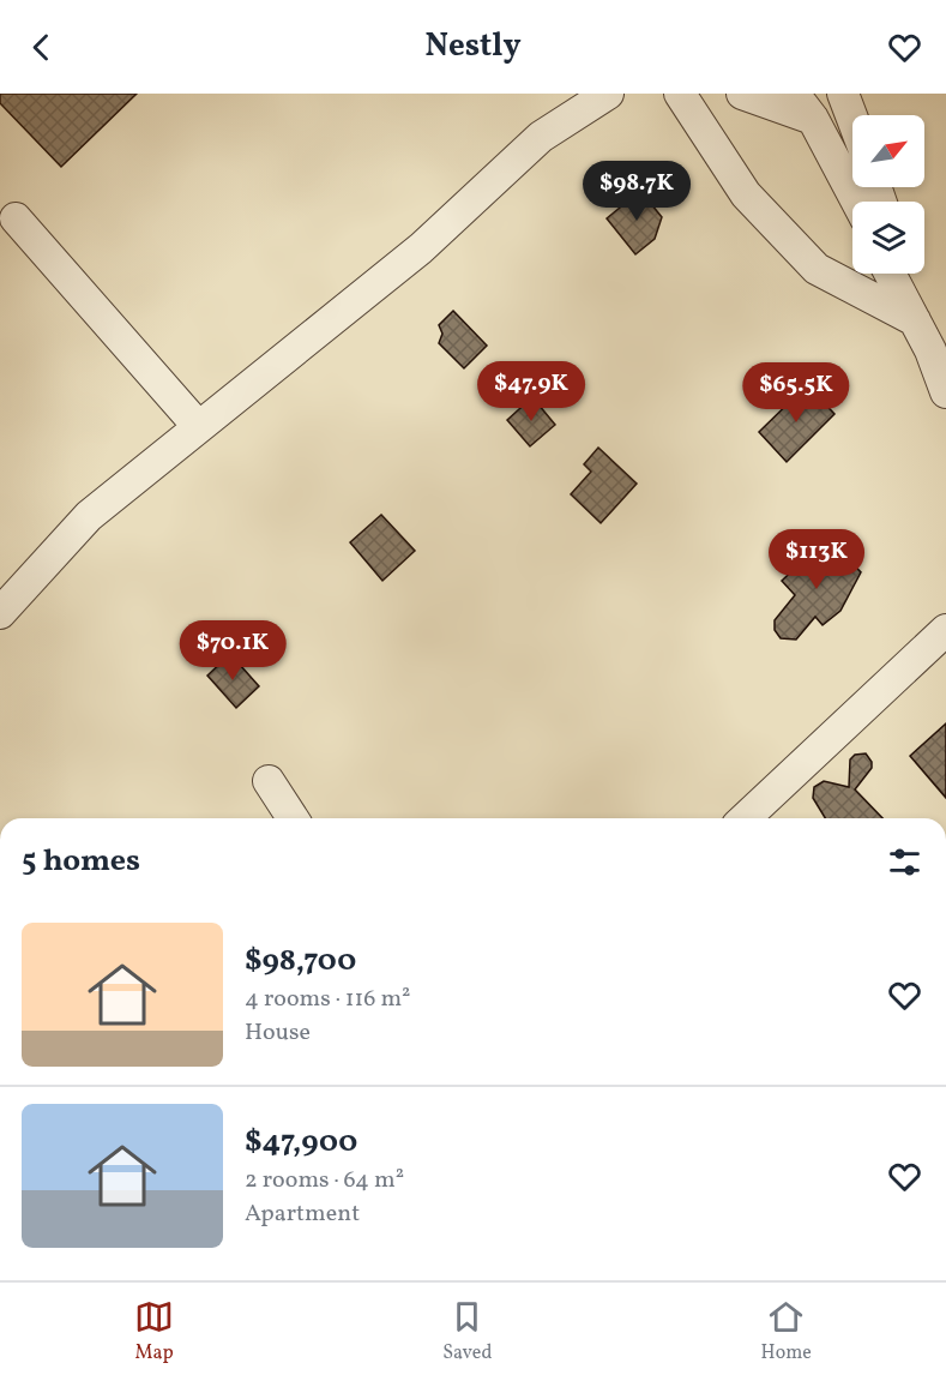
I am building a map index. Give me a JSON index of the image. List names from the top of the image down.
{
  "north": "top right",
  "page": {
    "header": "Nestly",
    "price": [
      "$98.7K",
      "$47.9K",
      "$65.5K",
      "$113K",
      "$70.1K"
    ],
    "heading": "5 homes",
    "list": [
      {
        "name": "$98,700",
        "note": "4 rooms · 116 m² · House"
      },
      {
        "name": "$47,900",
        "note": "2 rooms · 64 m² · Apartment"
      }
    ],
    "tabs": ["Map", "Saved", "Home"]
  }
}
